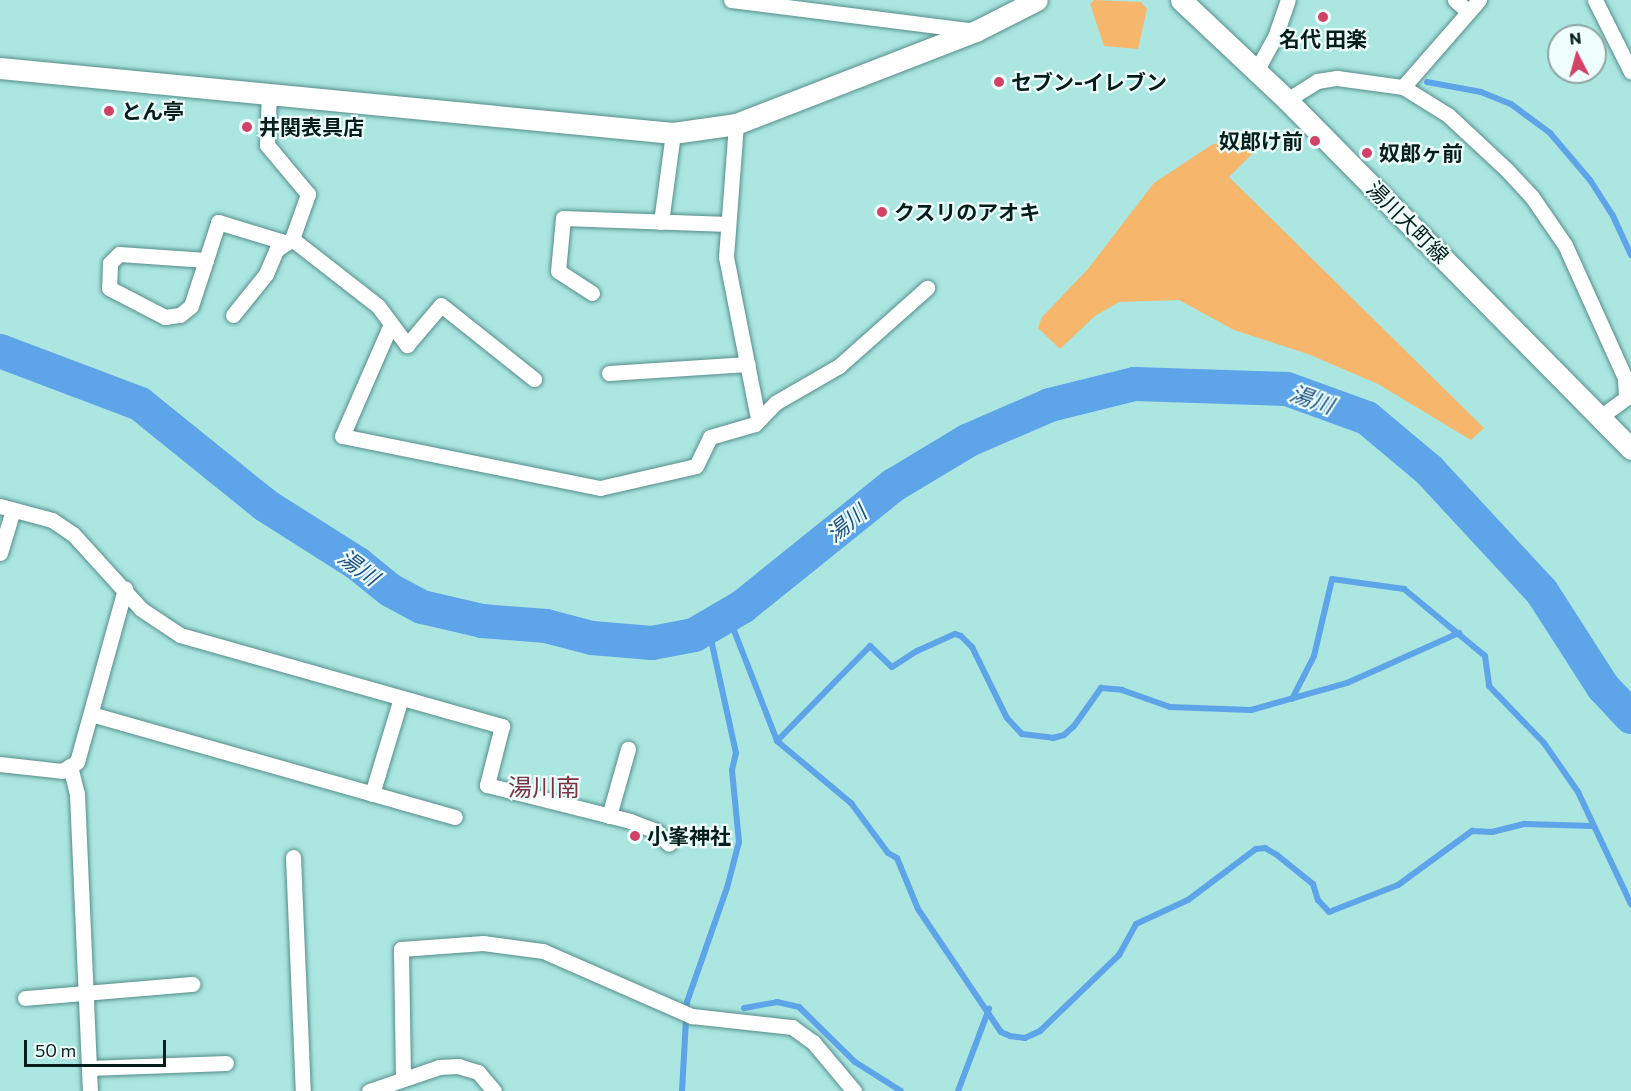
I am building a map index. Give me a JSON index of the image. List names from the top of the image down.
{
  "streets": {
    "street": ["湯川大町線"]
  },
  "districts": ["湯川南"],
  "water": ["湯川"],
  "places": [
    "名代 田楽",
    "セブン-イレブン",
    "とん亭",
    "井関表具店",
    "奴郎け前",
    "奴郎ヶ前",
    "クスリのアオキ",
    "小峯神社"
  ],
  "scale_bar": "50 m",
  "north": "top"
}
